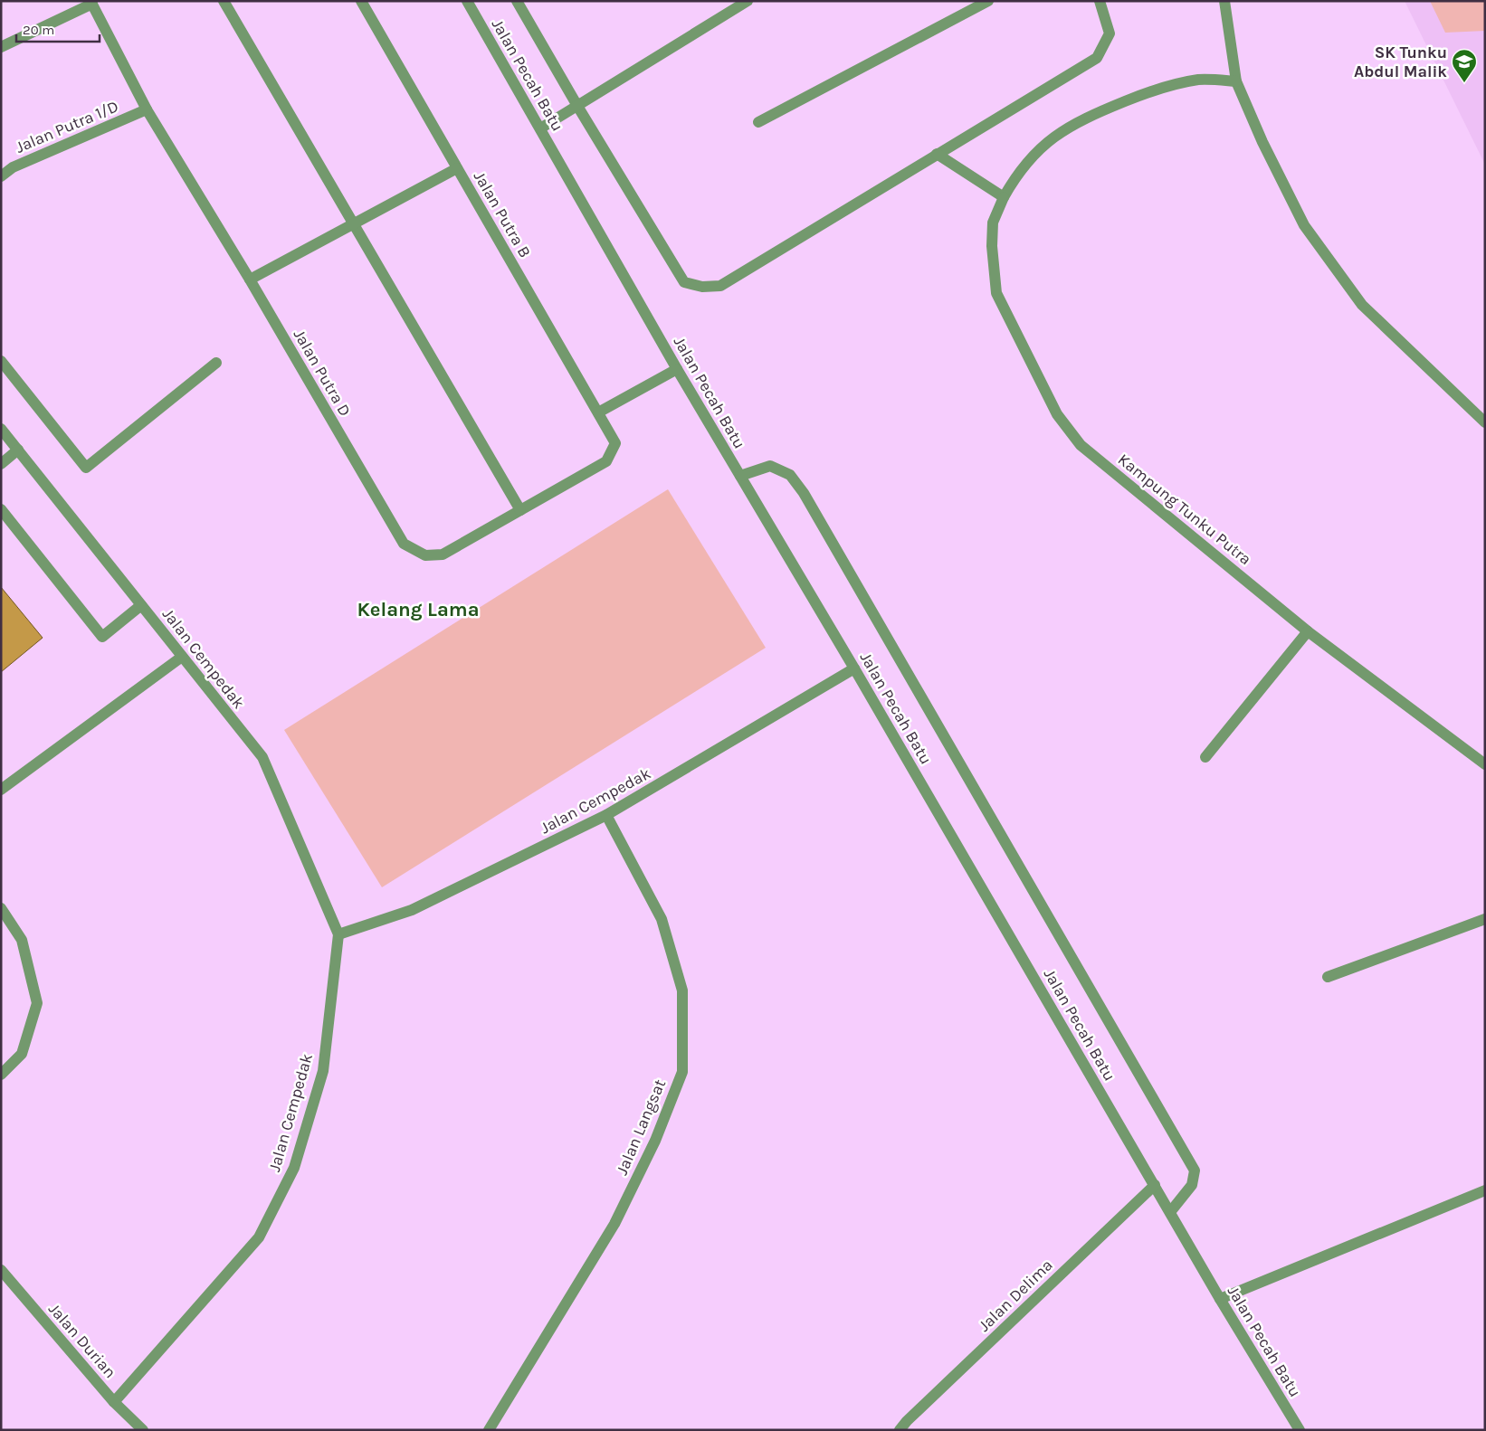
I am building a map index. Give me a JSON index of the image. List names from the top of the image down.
{
  "streets": {
    "street": [
      "Jalan Pecah Batu",
      "Jalan Putra 1/D",
      "Jalan Putra B",
      "Jalan Putra D",
      "Kampung Tunku Putra",
      "Jalan Cempedak",
      "Jalan Langsat",
      "Jalan Delima",
      "Jalan Durian"
    ]
  },
  "crossings": [
    ["Jalan Pecah Batu", "Jalan Cempedak"],
    ["Jalan Pecah Batu", "Jalan Delima"],
    ["Jalan Putra 1/D", "Jalan Putra D"],
    ["Jalan Putra B", "Jalan Putra D"],
    ["Jalan Cempedak", "Jalan Langsat"],
    ["Jalan Cempedak", "Jalan Durian"]
  ],
  "districts": ["Kelang Lama"],
  "places": {
    "school or university": ["SK Tunku Abdul Malik"]
  },
  "scale_bar": "20 m"
}
